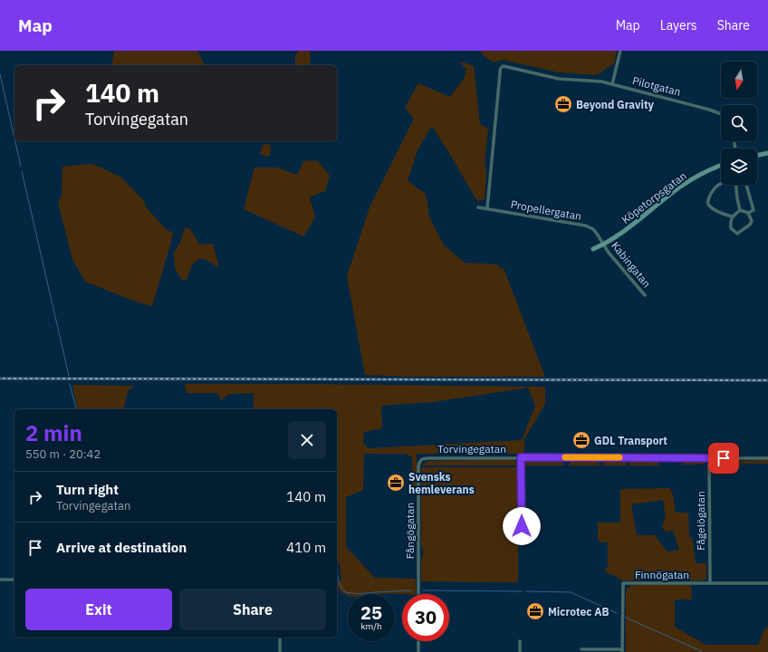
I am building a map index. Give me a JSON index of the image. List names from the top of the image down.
{
  "streets": {
    "street": [
      "Pilotgatan",
      "Köpetorpsgatan",
      "Propellergatan",
      "Kabingatan",
      "Torvingegatan",
      "Fågelögatan",
      "Fångögatan",
      "Finnögatan"
    ]
  },
  "crossings": [
    ["Pilotgatan", "Propellergatan"],
    ["Köpetorpsgatan", "Propellergatan"],
    ["Köpetorpsgatan", "Kabingatan"],
    ["Propellergatan", "Kabingatan"],
    ["Torvingegatan", "Fågelögatan"],
    ["Torvingegatan", "Fångögatan"],
    ["Fågelögatan", "Finnögatan"]
  ],
  "places": {
    "office": [
      "Beyond Gravity",
      "GDL Transport",
      "Svensks hemleverans",
      "Microtec AB"
    ]
  },
  "north": "bottom",
  "page": {
    "header": "Map",
    "nav": ["Map", "Layers", "Share"],
    "turn": ["140 m", "Torvingegatan"],
    "heading": ["2 min", "550 m · 20:42"],
    "list": [
      {
        "name": "Turn right",
        "note": "Torvingegatan",
        "value": "140 m"
      },
      {
        "name": "Arrive at destination",
        "value": "410 m"
      }
    ],
    "buttons": ["Exit", "Share"],
    "speed": "25 km/h",
    "limit": "30"
  }
}
